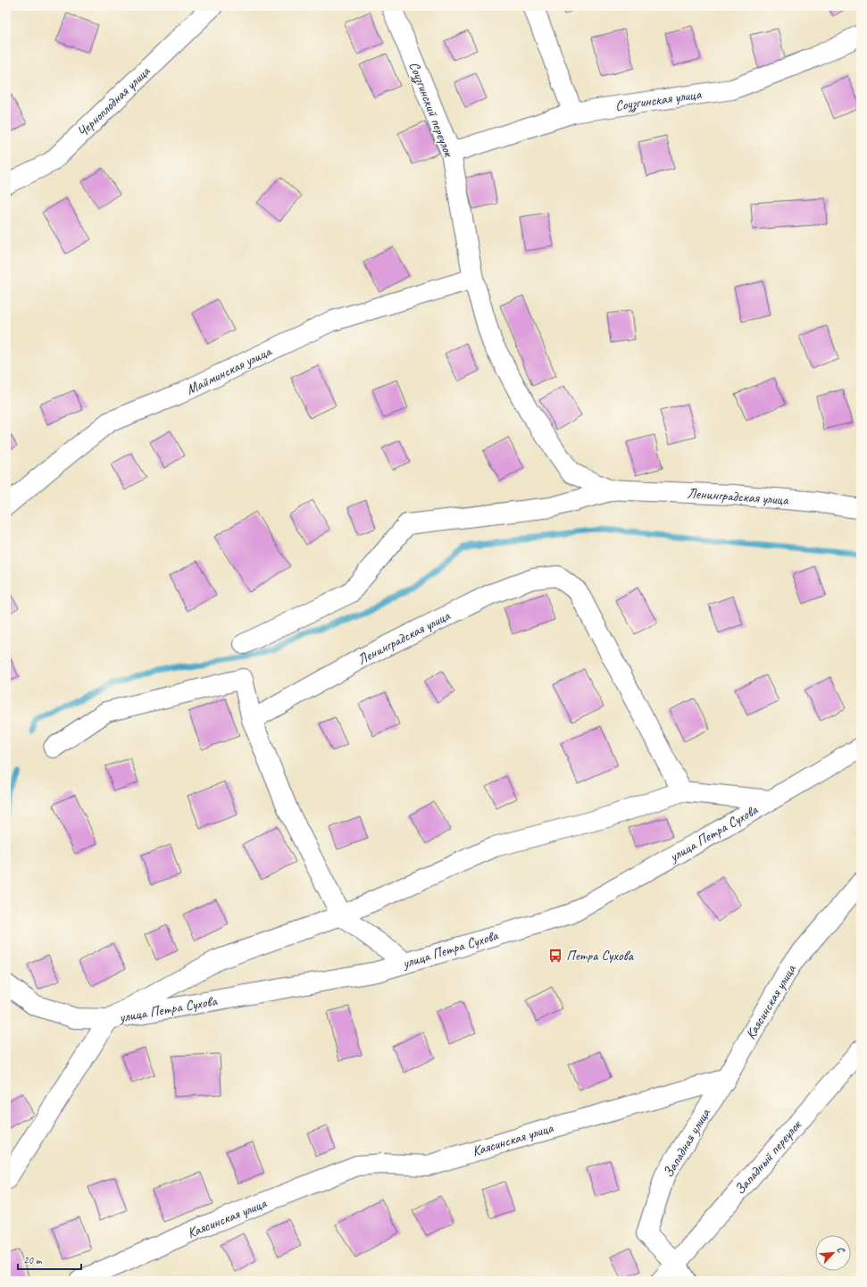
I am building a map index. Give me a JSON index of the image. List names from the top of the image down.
{
  "streets": {
    "street": [
      "Соузгинская улица",
      "Черноплодная улица",
      "Соузгинский переулок",
      "Майминская улица",
      "Ленинградская улица",
      "улица Петра Сухова",
      "Каясинская улица",
      "Западная улица",
      "Западный переулок"
    ]
  },
  "crossings": [
    ["Соузгинская улица", "Соузгинский переулок"],
    ["Соузгинский переулок", "Майминская улица"],
    ["Соузгинский переулок", "Ленинградская улица"],
    ["Майминская улица", "Ленинградская улица"],
    ["Каясинская улица", "Западная улица"],
    ["Западная улица", "Западный переулок"]
  ],
  "places": {
    "bus stop": ["Петра Сухова"]
  },
  "scale_bar": "20 m",
  "north": "top right"
}
